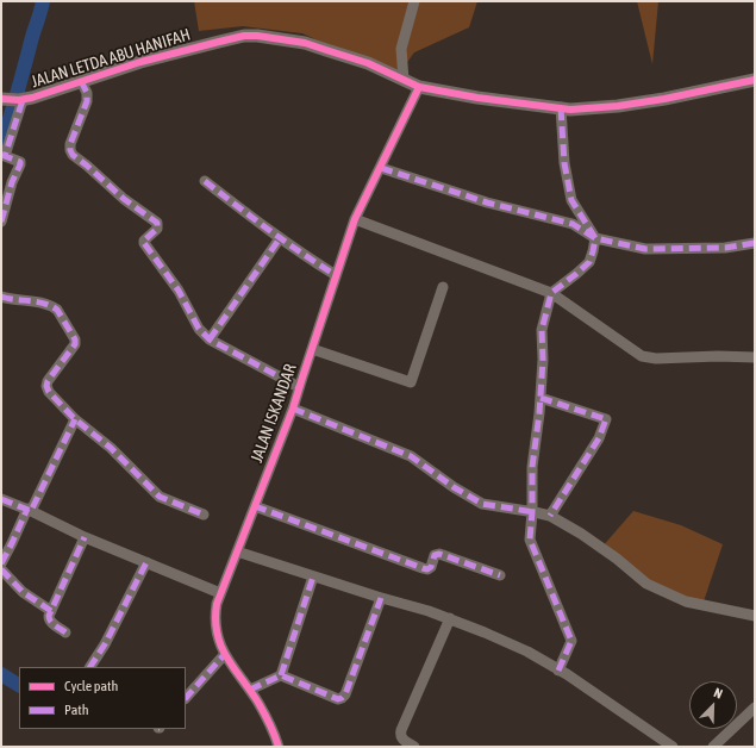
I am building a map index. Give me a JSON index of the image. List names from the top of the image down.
{
  "streets": {
    "street": ["JALAN LETDA ABU HANIFAH", "JALAN ISKANDAR"]
  },
  "crossings": [
    ["JALAN LETDA ABU HANIFAH", "JALAN ISKANDAR"]
  ],
  "legend": ["Cycle path", "Path"],
  "north": "top right"
}
